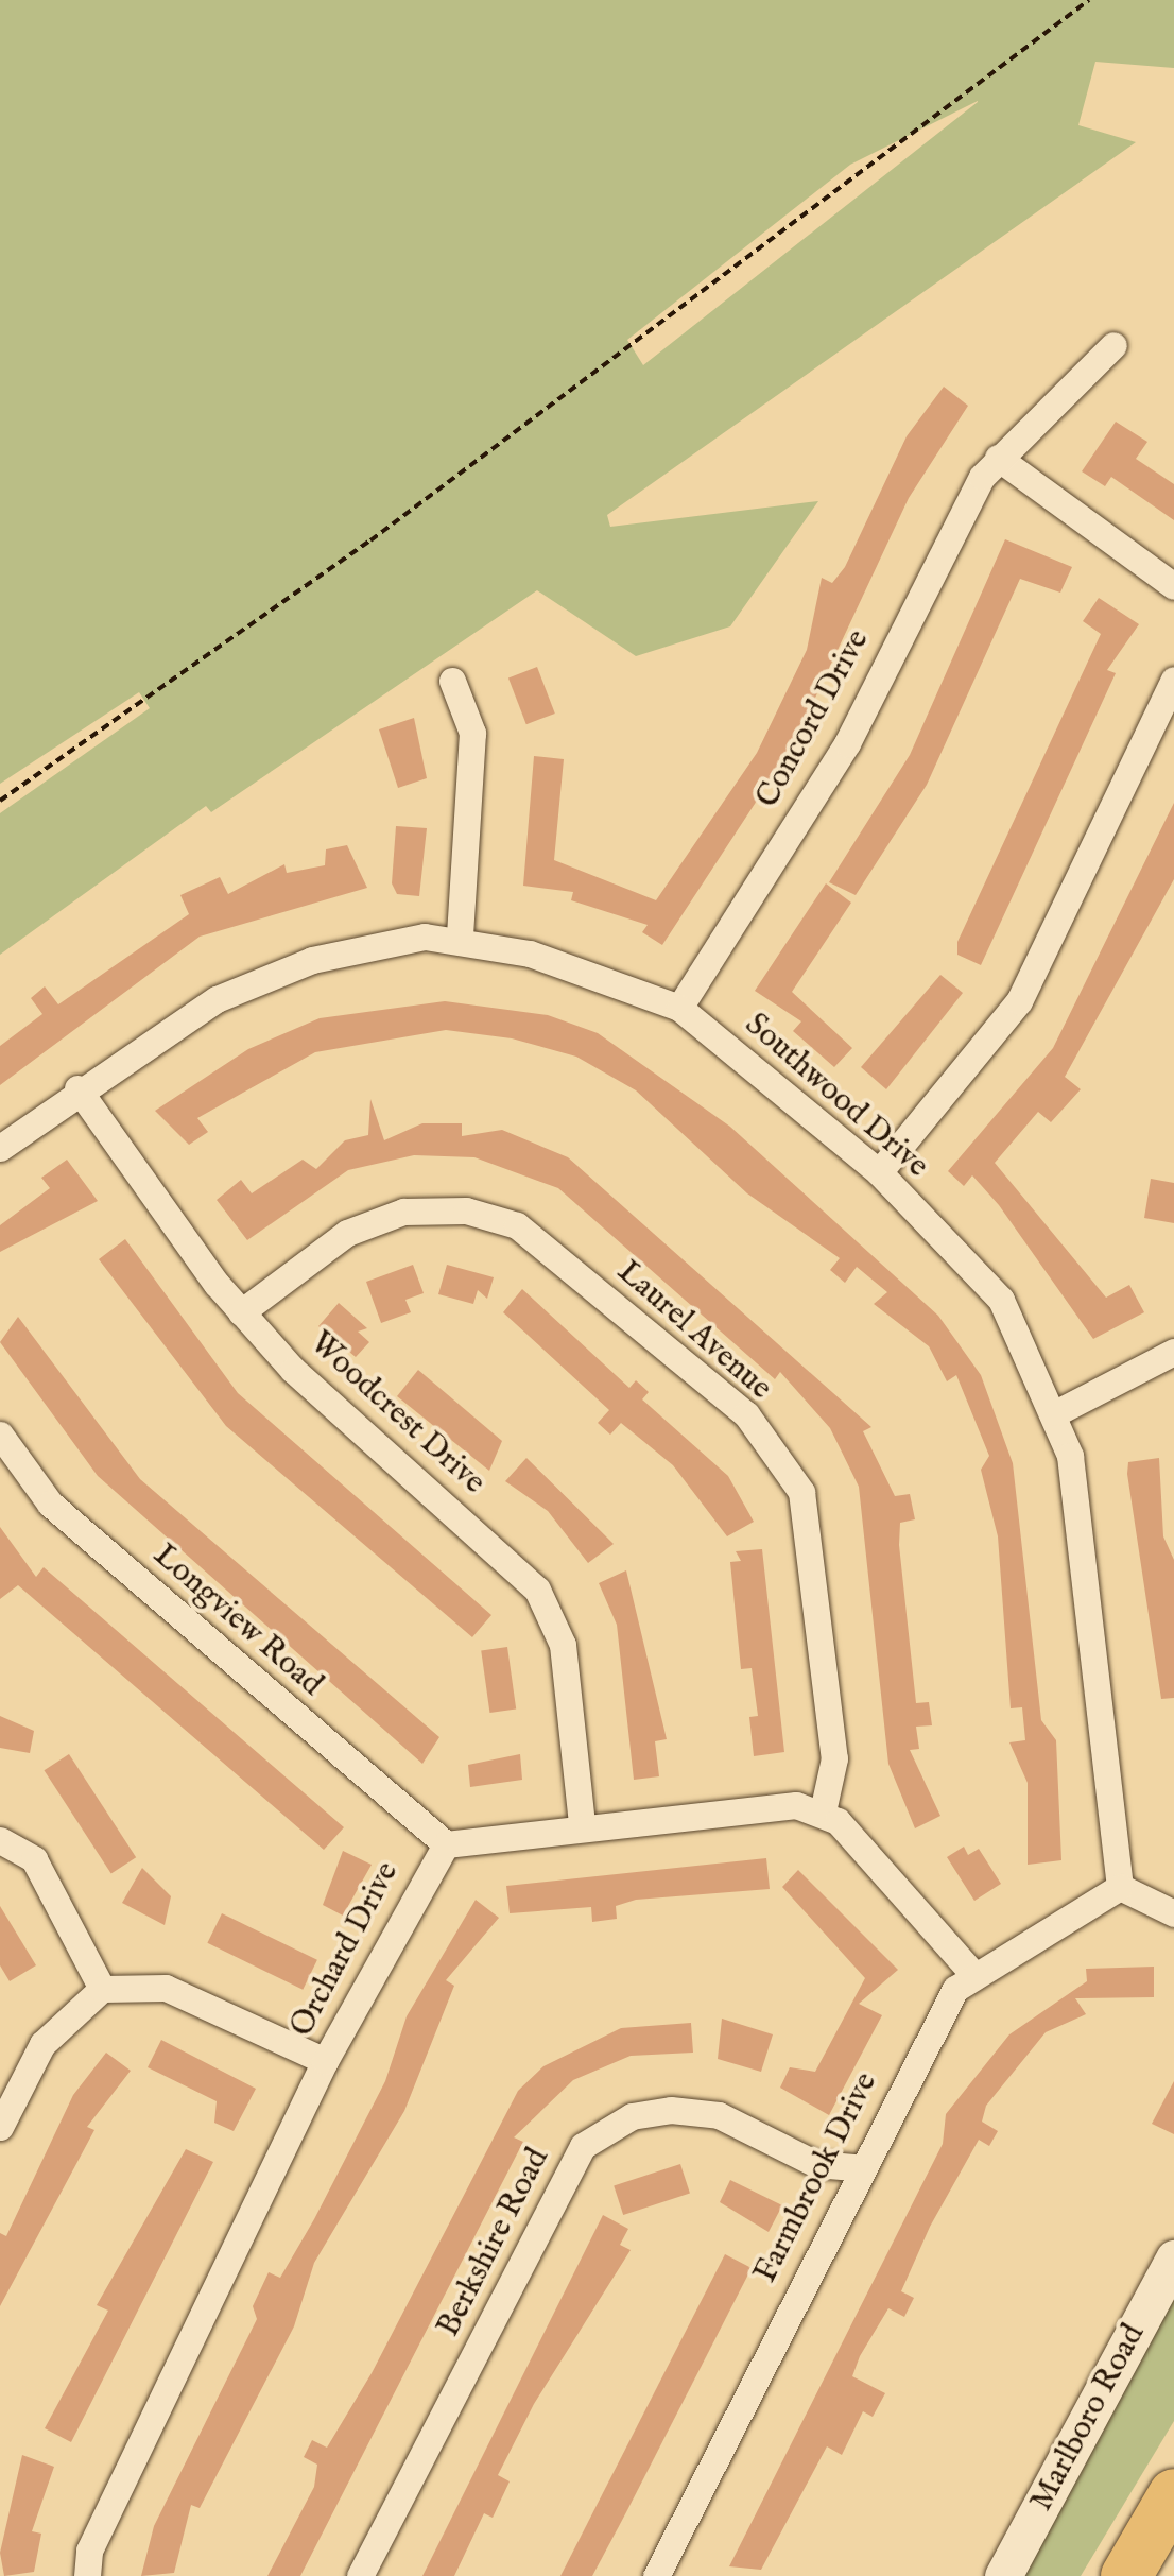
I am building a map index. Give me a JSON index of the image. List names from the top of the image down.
{
  "streets": {
    "street": [
      "Concord Drive",
      "Southwood Drive",
      "Laurel Avenue",
      "Woodcrest Drive",
      "Longview Road",
      "Orchard Drive",
      "Farmbrook Drive",
      "Berkshire Road",
      "Marlboro Road"
    ]
  },
  "crossings": [
    ["Concord Drive", "Southwood Drive"],
    ["Southwood Drive", "Woodcrest Drive"],
    ["Southwood Drive", "Farmbrook Drive"],
    ["Laurel Avenue", "Woodcrest Drive"],
    ["Longview Road", "Orchard Drive"],
    ["Farmbrook Drive", "Berkshire Road"]
  ]
}
